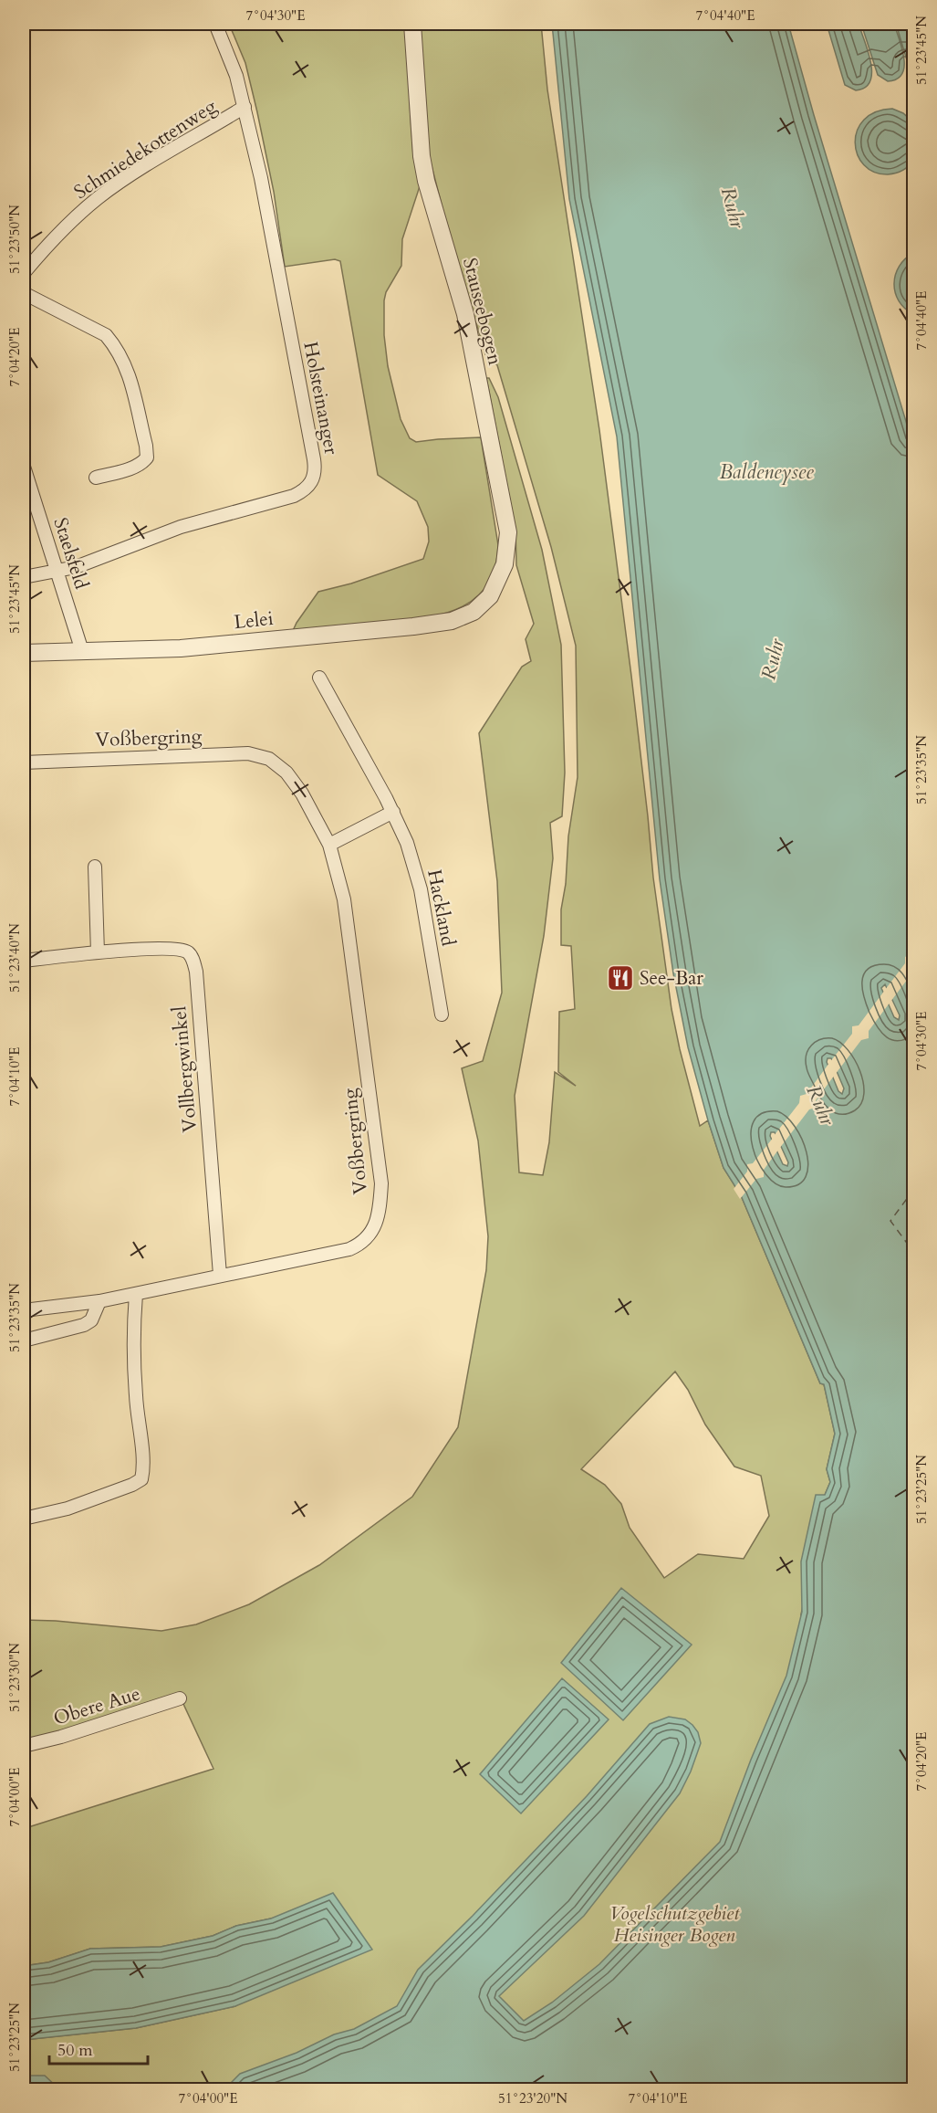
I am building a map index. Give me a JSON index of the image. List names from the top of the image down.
{
  "streets": {
    "street": [
      "Schmiedekottenweg",
      "Stauseebogen",
      "Holsteinanger",
      "Staelsfeld",
      "Lelei",
      "Voßbergring",
      "Hackland",
      "Vollbergwinkel",
      "Obere Aue"
    ]
  },
  "crossings": [
    ["Schmiedekottenweg", "Holsteinanger"],
    ["Stauseebogen", "Lelei"],
    ["Holsteinanger", "Staelsfeld"],
    ["Staelsfeld", "Lelei"],
    ["Voßbergring", "Vollbergwinkel"]
  ],
  "water": ["Ruhr", "Baldeneysee"],
  "parks": ["Vogelschutzgebiet Heisinger Bogen"],
  "places": {
    "restaurant": ["See-Bar"]
  },
  "scale_bar": "50 m",
  "coordinates": [
    "7°04'30\"E",
    "7°04'40\"E",
    "51°23'45\"N",
    "51°23'50\"N",
    "7°04'20\"E",
    "51°23'35\"N",
    "51°23'40\"N",
    "7°04'10\"E",
    "51°23'25\"N",
    "51°23'30\"N",
    "7°04'00\"E",
    "51°23'20\"N"
  ]
}
